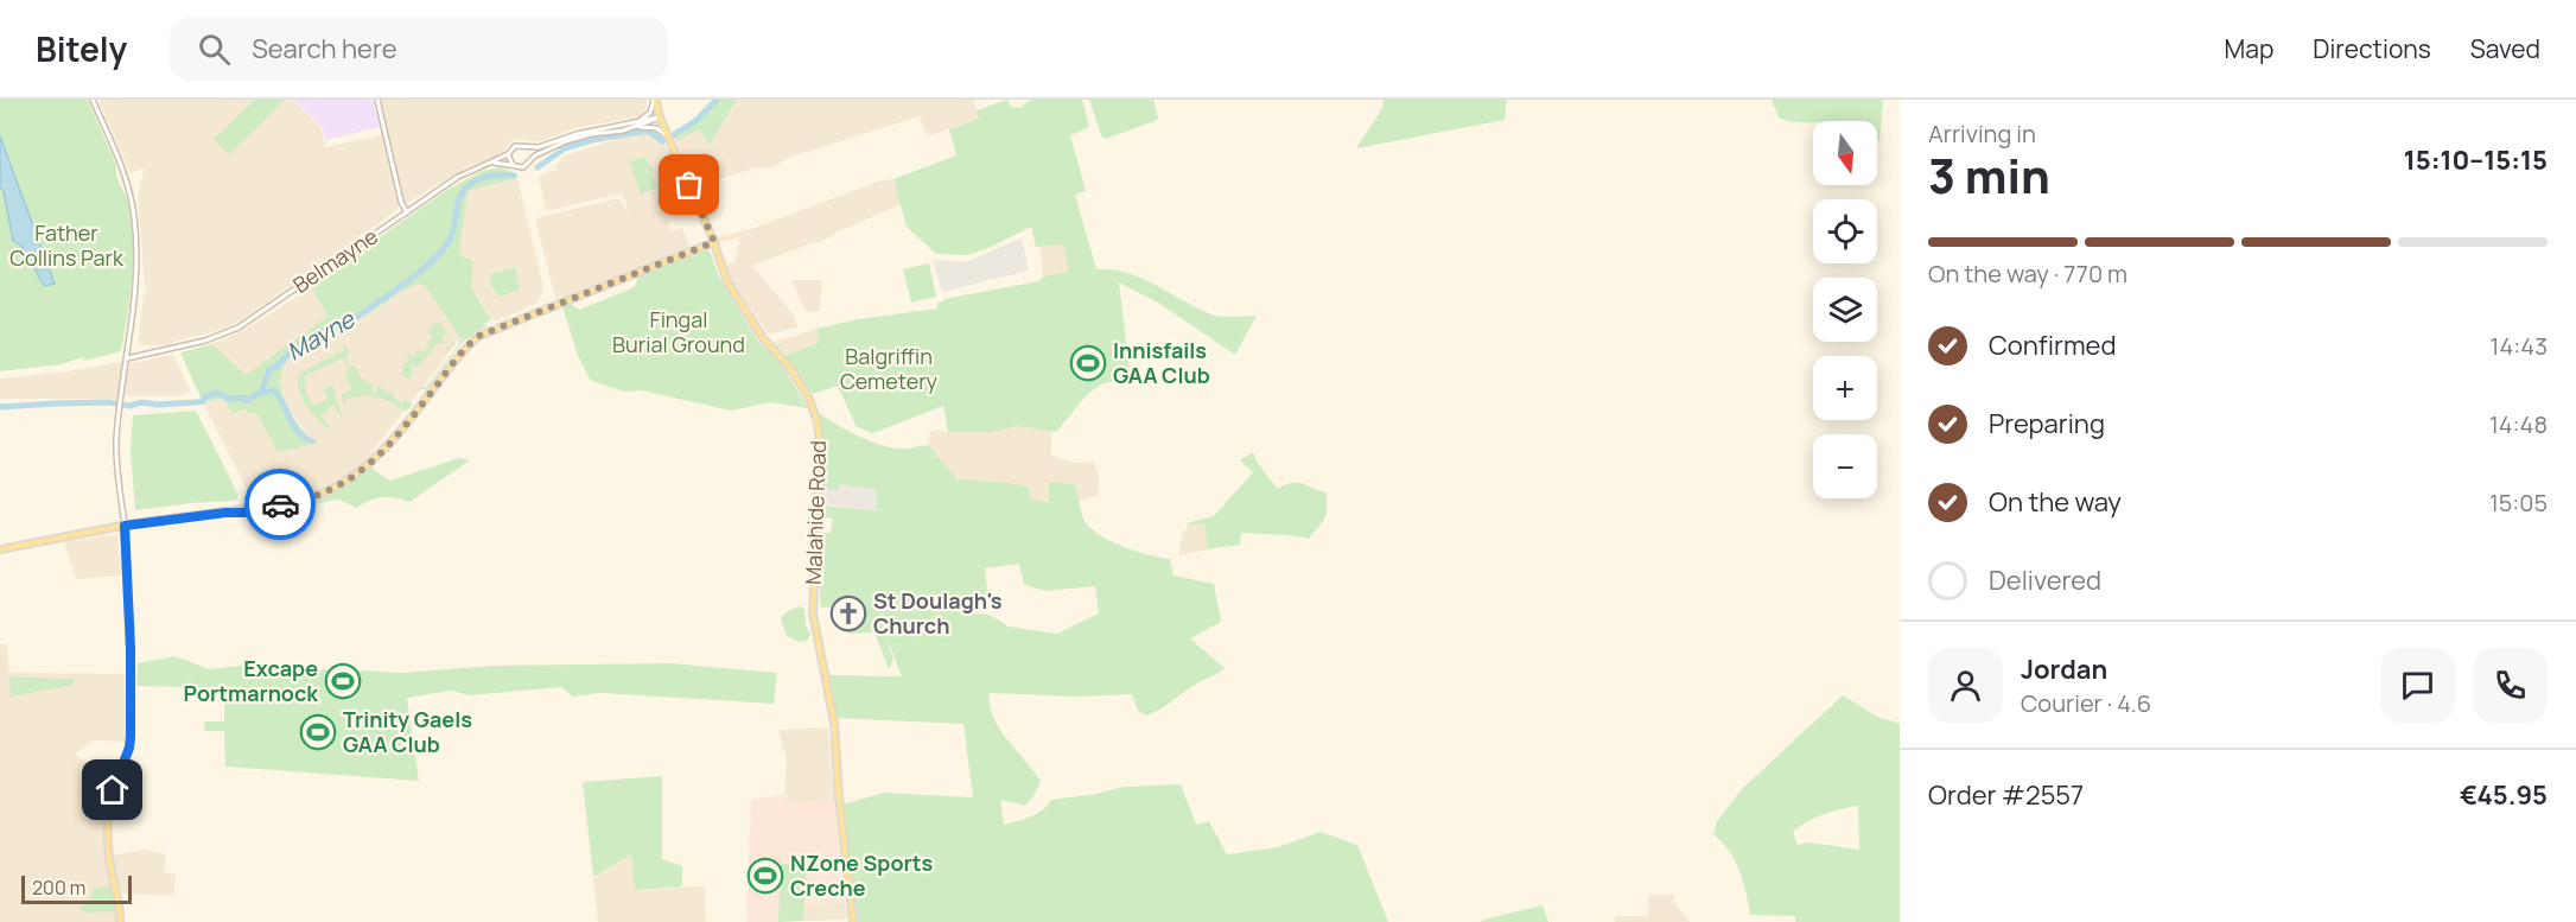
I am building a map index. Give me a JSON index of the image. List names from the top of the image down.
{
  "streets": {
    "main road": ["Malahide Road"],
    "street": ["Belmayne"]
  },
  "crossings": [
    ["Belmayne", "Malahide Road"]
  ],
  "water": ["Mayne"],
  "parks": ["Father Collins Park", "Fingal Burial Ground", "Balgriffin Cemetery"],
  "places": {
    "sports": [
      "Innisfails GAA Club",
      "Excape Portmarnock",
      "Trinity Gaels GAA Club",
      "NZone Sports Creche"
    ],
    "church": ["St Doulagh's Church"]
  },
  "scale_bar": "200 m",
  "north": "bottom",
  "page": {
    "header": "Bitely",
    "search": "Search here",
    "nav": ["Map", "Directions", "Saved"],
    "heading": ["3 min", "Arriving in", "15:10–15:15"],
    "panel": [
      "Jordan",
      "Courier · 4.6",
      "Order #2557",
      "€45.95"
    ],
    "map_buttons": ["+", "−"],
    "bar": "On the way · 770 m",
    "list": [
      ["Confirmed", "14:43"],
      ["Preparing", "14:48"],
      ["On the way", "15:05"],
      "Delivered"
    ],
    "scale": "200 m"
  }
}
